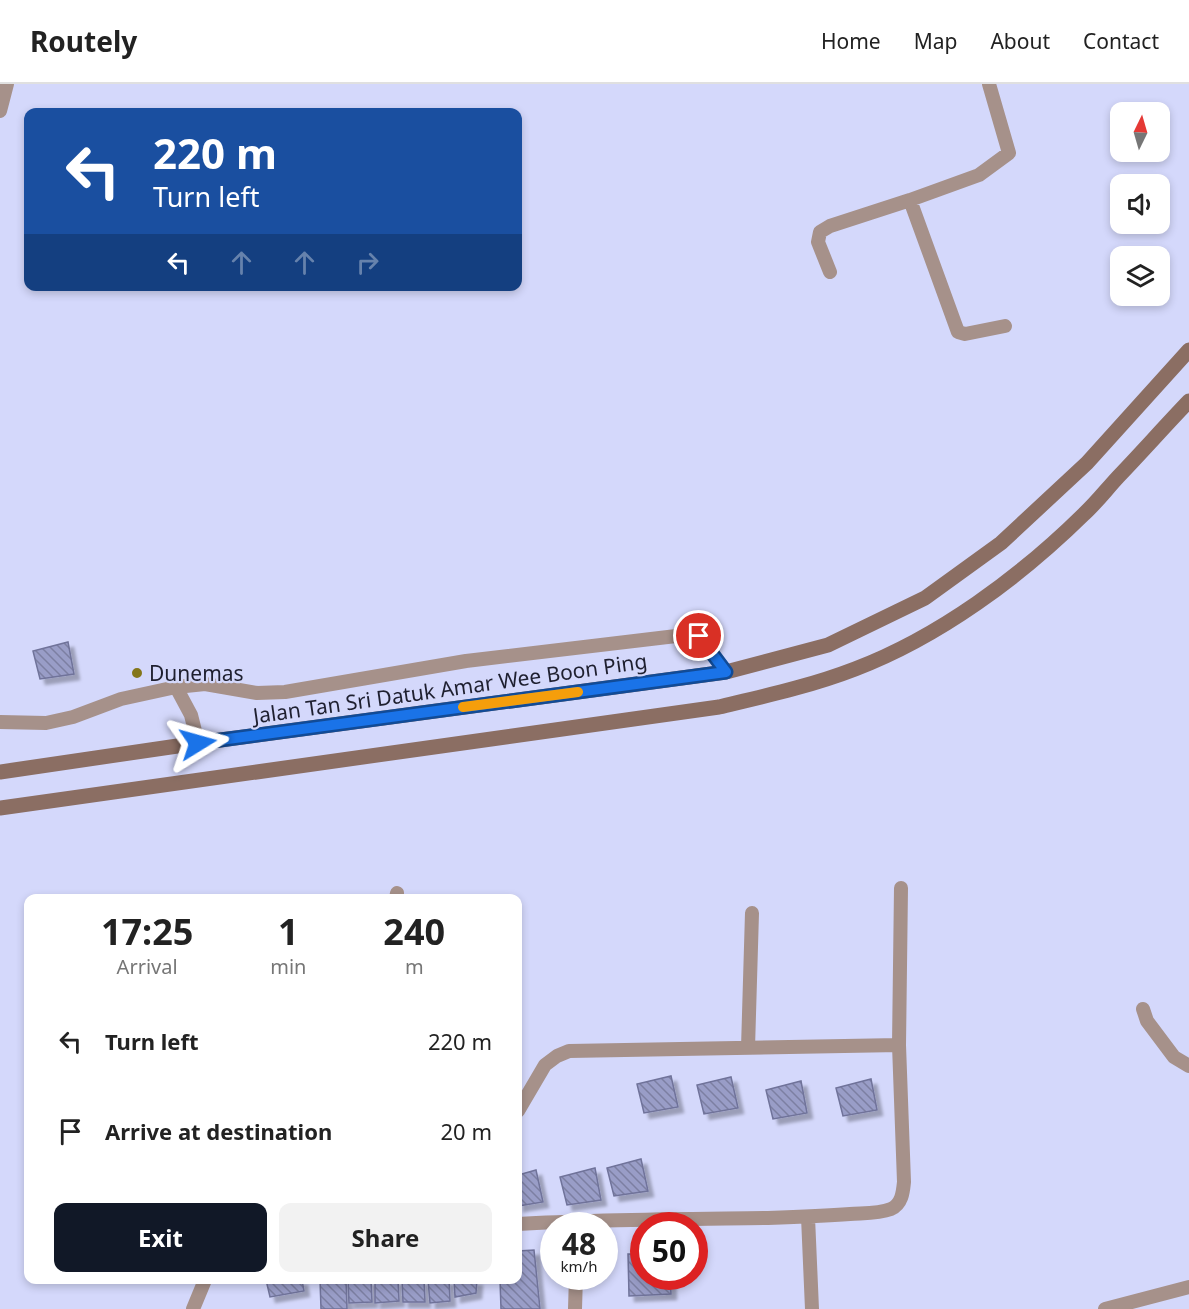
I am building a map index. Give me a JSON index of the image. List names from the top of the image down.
{
  "streets": {
    "main road": ["Jalan Tan Sri Datuk Amar Wee Boon Ping"]
  },
  "places": ["Dunemas"],
  "north": "top",
  "page": {
    "header": "Routely",
    "nav": [
      "Home",
      "Map",
      "About",
      "Contact"
    ],
    "turn": ["220 m", "Turn left"],
    "eta": [
      "17:25",
      "Arrival",
      "1",
      "min",
      "240",
      "m"
    ],
    "list": [
      {
        "name": "Turn left",
        "value": "220 m"
      },
      {
        "name": "Arrive at destination",
        "value": "20 m"
      }
    ],
    "buttons": ["Exit", "Share"],
    "speed": "48 km/h",
    "limit": "50"
  }
}
